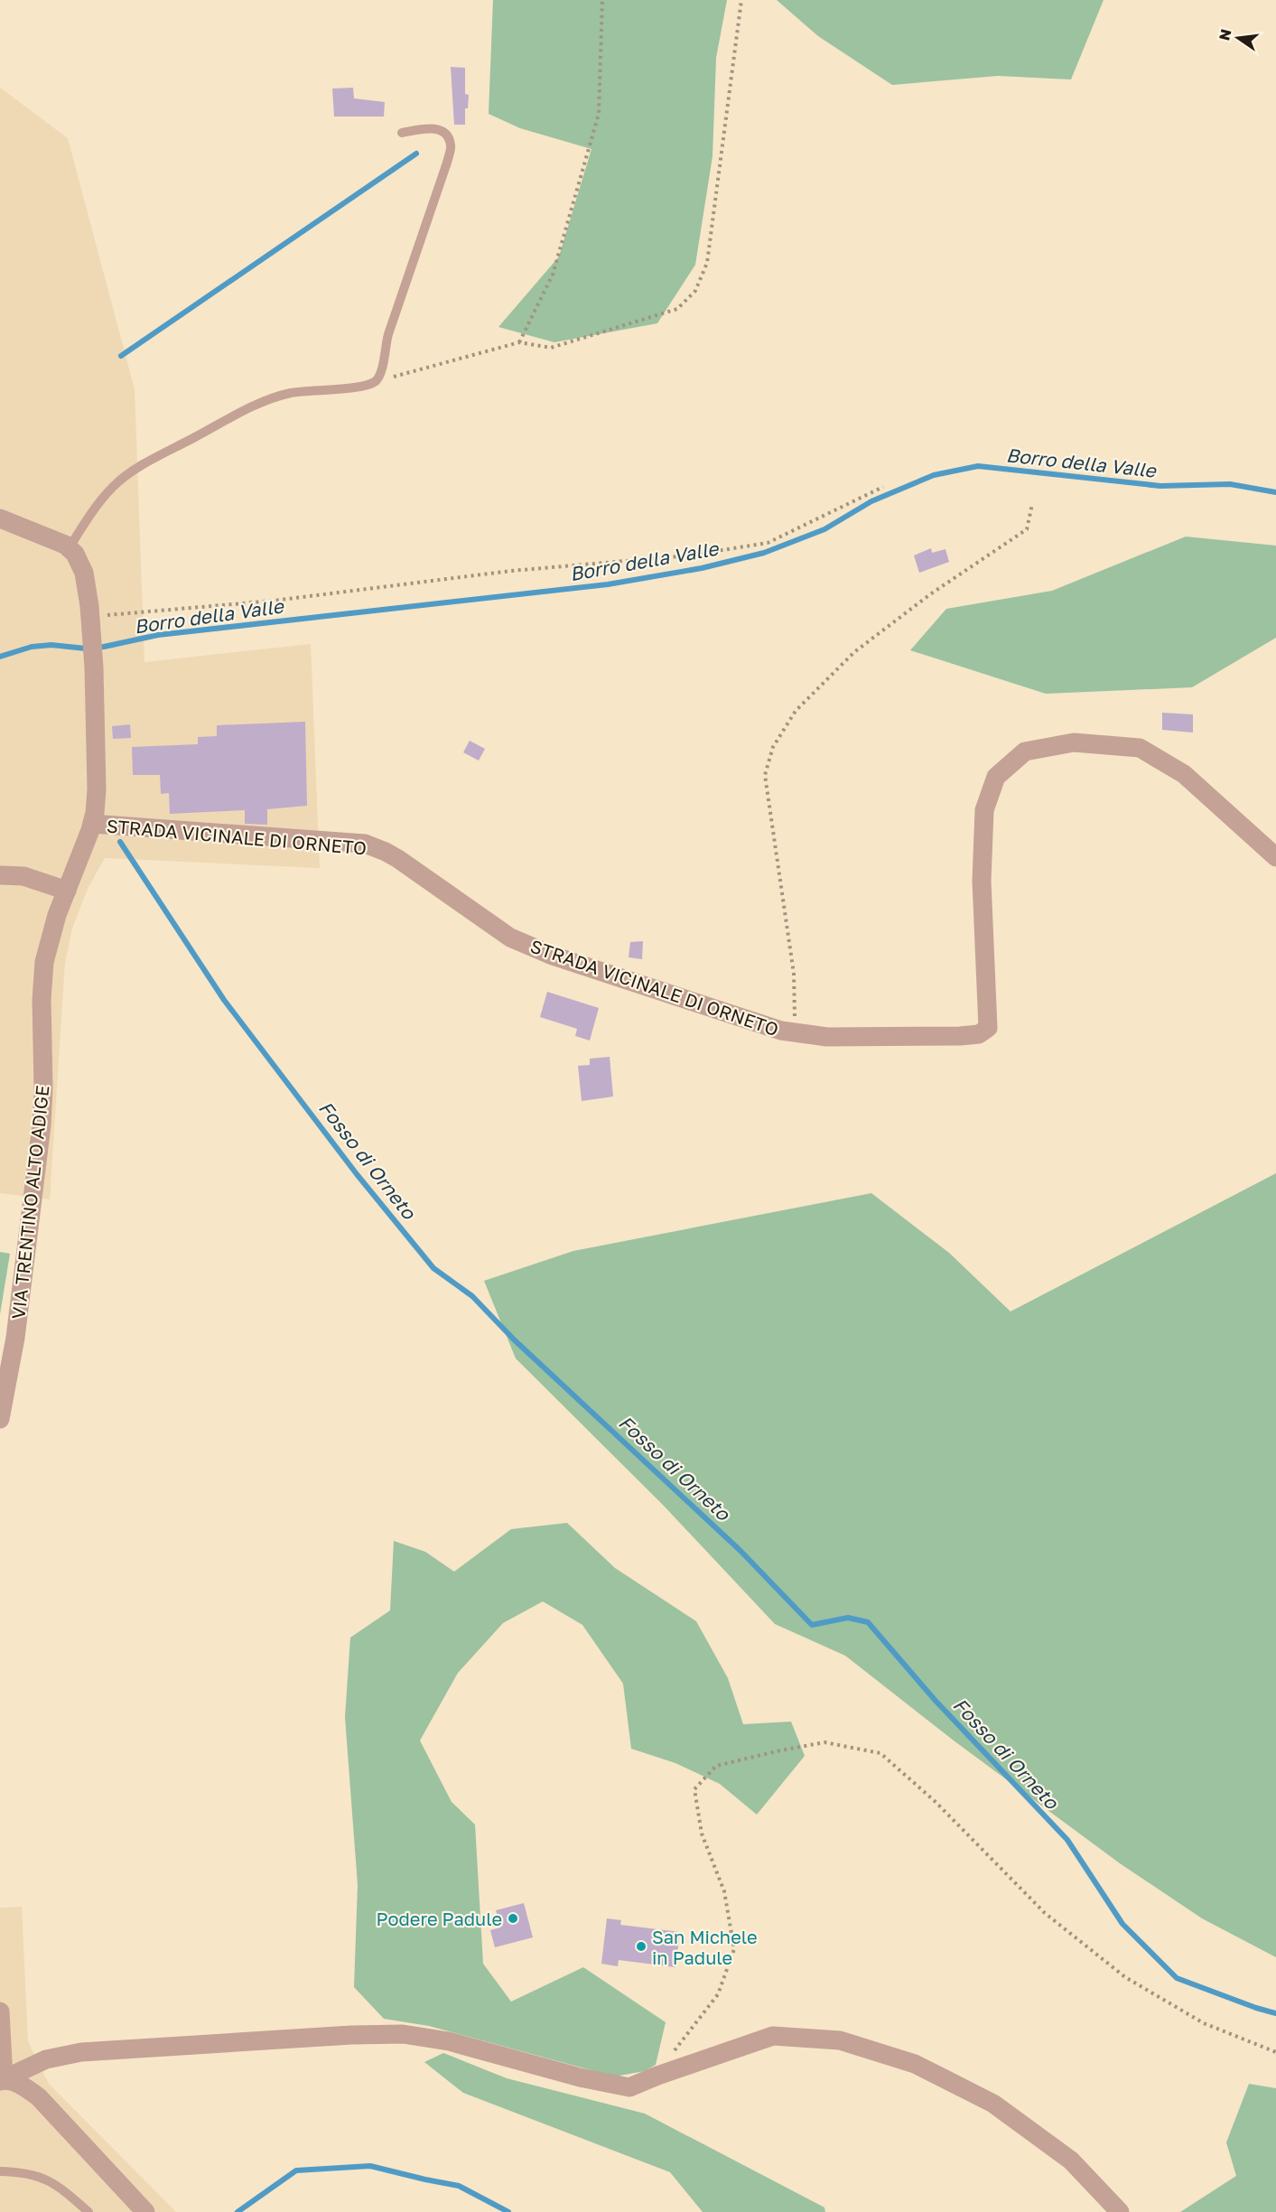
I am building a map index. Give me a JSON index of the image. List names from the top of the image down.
{
  "streets": {
    "street": ["STRADA VICINALE DI ORNETO", "VIA TRENTINO ALTO ADIGE"]
  },
  "crossings": [
    ["STRADA VICINALE DI ORNETO", "VIA TRENTINO ALTO ADIGE"]
  ],
  "water": ["Borro della Valle", "Fosso di Orneto"],
  "places": ["Podere Padule", "San Michele in Padule"],
  "north": "left"
}
